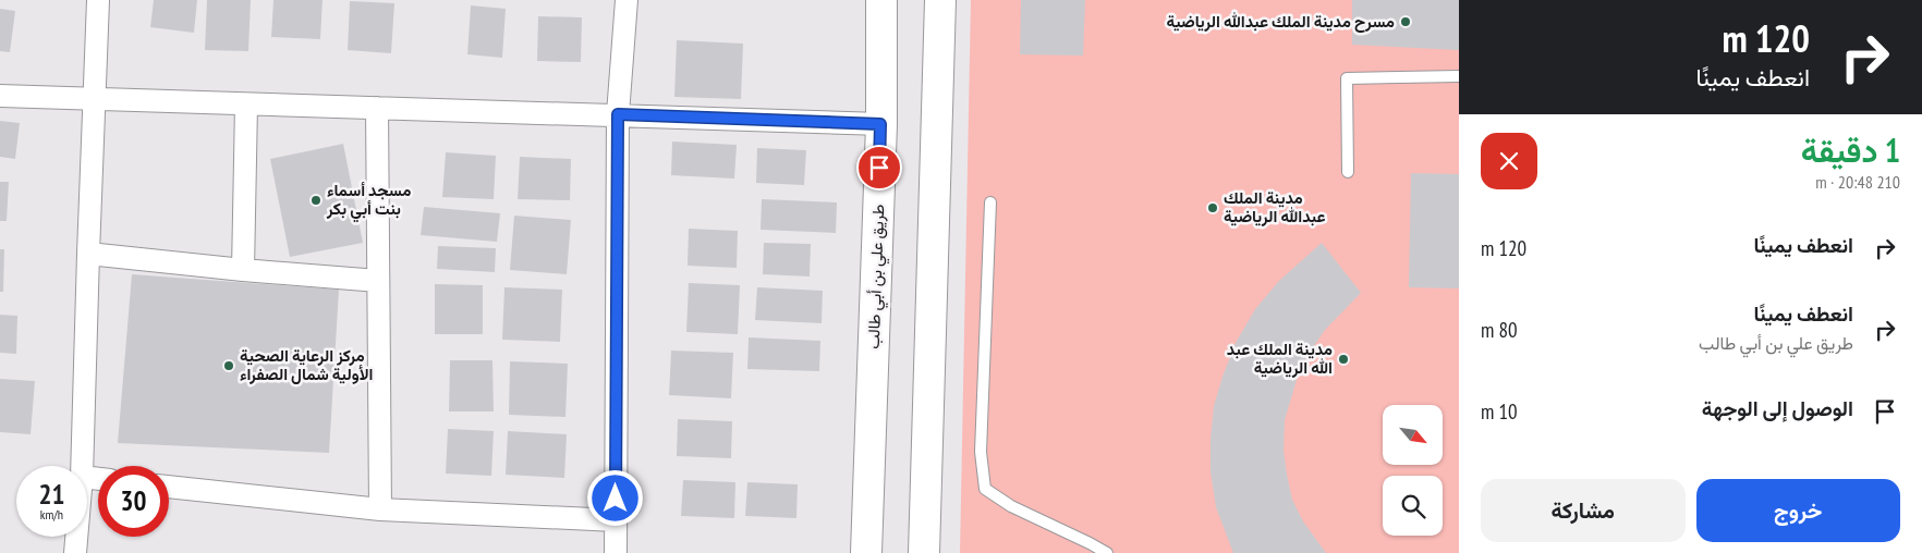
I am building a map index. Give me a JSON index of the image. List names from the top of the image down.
{
  "streets": {
    "main road": ["طريق علي بن أبي طالب"]
  },
  "places": [
    "مسرح مدينة الملك عبدالله الرياضية",
    "مسجد أسماء بنت أبي بكر",
    "مدينة الملك عبدالله الرياضية",
    "مدينة الملك عبد الله الرياضية",
    "مركز الرعاية الصحية الأولية شمال الصفراء"
  ],
  "north": "bottom right",
  "page": {
    "turn": ["120 m", "انعطف يمينًا"],
    "heading": ["1 دقيقة", "210 m · 20:48"],
    "list": [
      {
        "name": "انعطف يمينًا",
        "value": "120 m"
      },
      {
        "name": "انعطف يمينًا",
        "note": "طريق علي بن أبي طالب",
        "value": "80 m"
      },
      {
        "name": "الوصول إلى الوجهة",
        "value": "10 m"
      }
    ],
    "speed": "21 km/h",
    "limit": "30",
    "buttons": ["خروج", "مشاركة"]
  }
}
